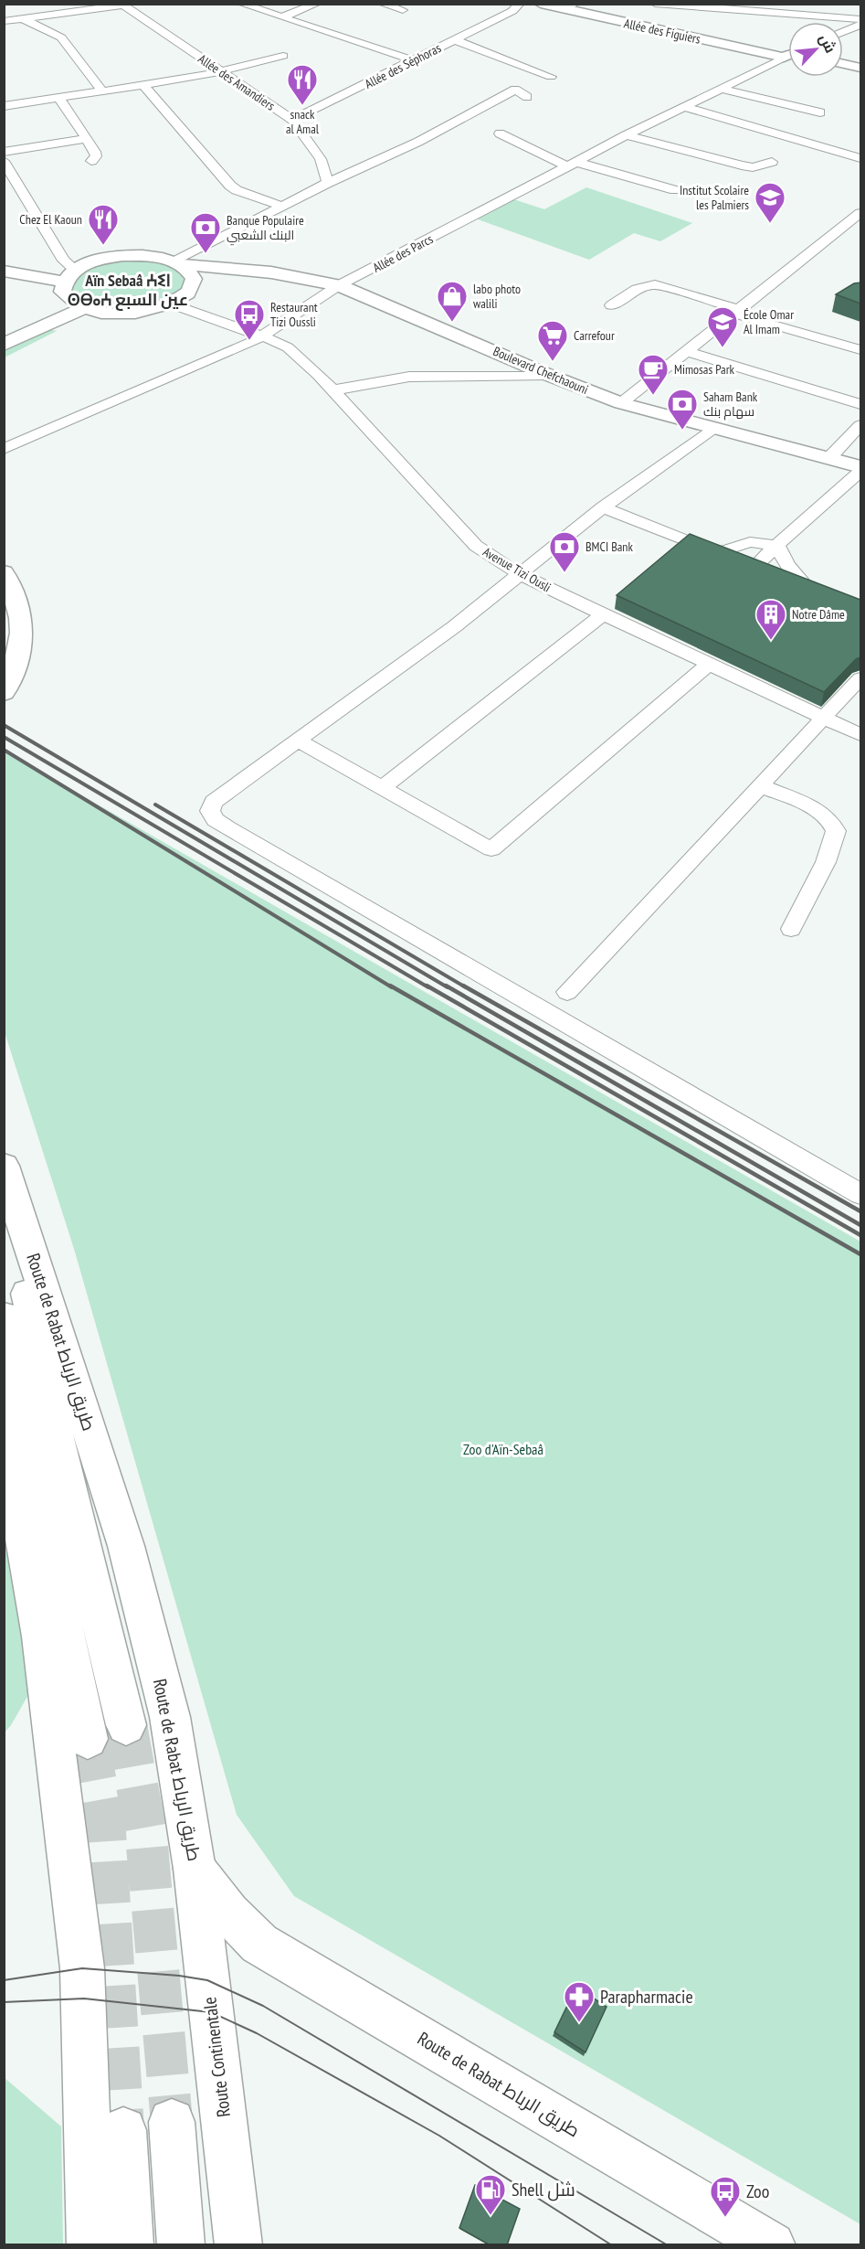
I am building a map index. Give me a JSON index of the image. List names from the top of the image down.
{
  "streets": {
    "street": [
      "Allée des Figuiers",
      "Allée des Séphoras",
      "Allée des Amandiers",
      "Allée des Parcs",
      "Boulevard Chefchaouni",
      "Avenue Tizi Ousli",
      "Route de Rabat طريق الرباط",
      "Route Continentale"
    ]
  },
  "crossings": [
    ["Allée des Figuiers", "Allée des Séphoras"],
    ["Allée des Séphoras", "Allée des Amandiers"],
    ["Allée des Parcs", "Boulevard Chefchaouni"],
    ["Allée des Parcs", "Avenue Tizi Ousli"],
    ["Route de Rabat طريق الرباط", "Route Continentale"]
  ],
  "districts": ["Aïn Sebaâ ⵄⵉⵏ ⵙⴱⴰⵄ عين السبع"],
  "parks": ["Zoo d'Aïn-Sebaâ"],
  "places": {
    "restaurant": ["snack al Amal", "Chez El Kaoun"],
    "school or university": ["Institut Scolaire les Palmiers", "École Omar Al Imam"],
    "bank": ["Banque Populaire البنك الشعبي", "Saham Bank سهام بنك", "BMCI Bank"],
    "shop": ["labo photo walili"],
    "bus stop": ["Restaurant Tizi Oussli", "Zoo"],
    "supermarket": ["Carrefour"],
    "cafe": ["Mimosas Park"],
    "building": ["Notre Dâme"],
    "pharmacy": ["Parapharmacie"],
    "fuel station": ["Shell شل"]
  },
  "north": "top right"
}
